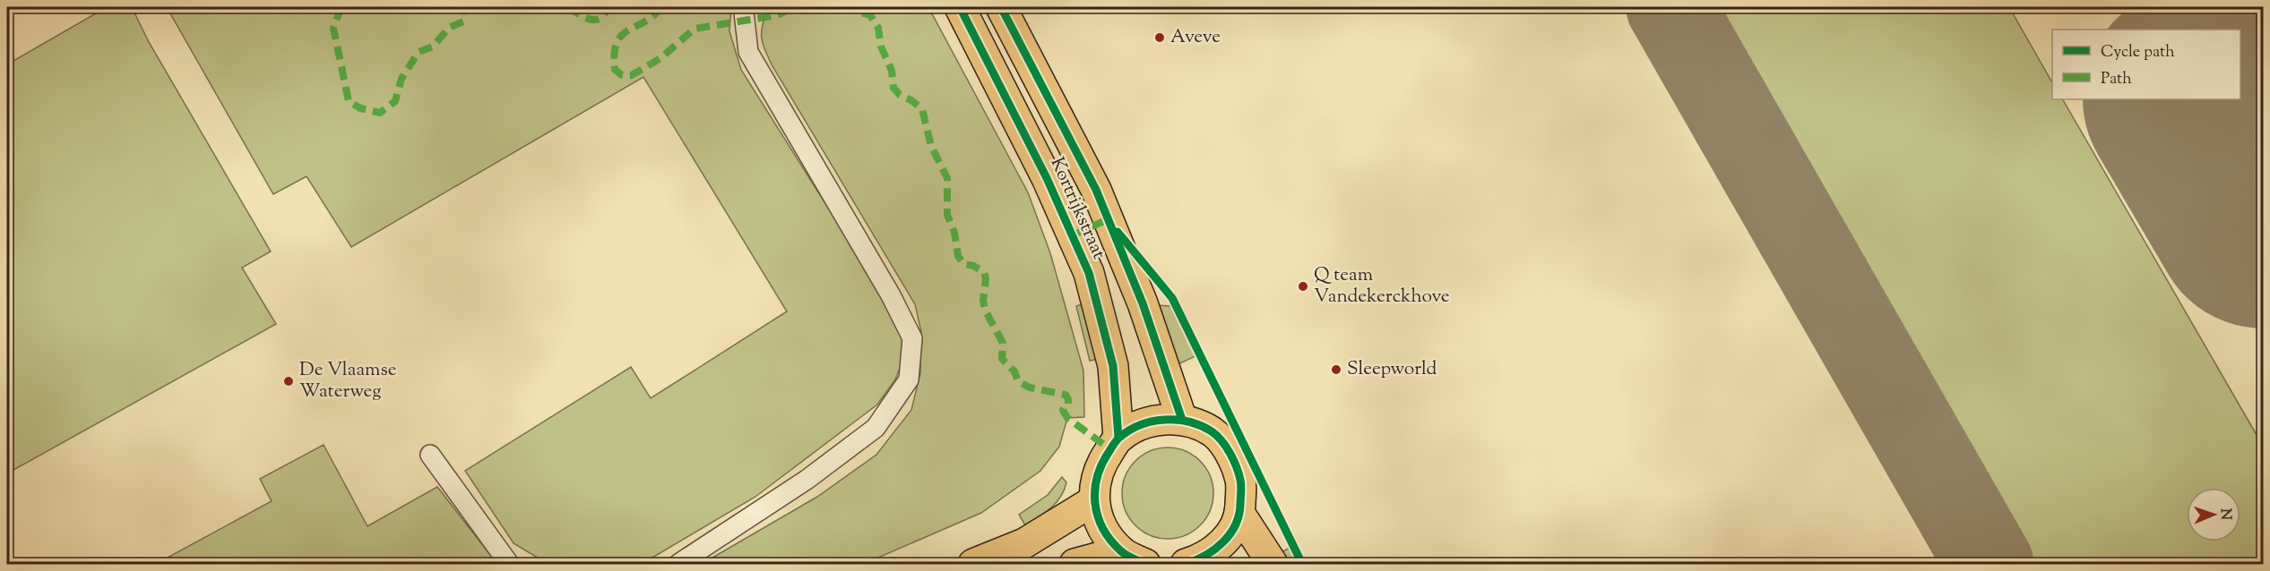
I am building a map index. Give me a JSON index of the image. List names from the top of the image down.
{
  "streets": {
    "main road": ["Kortrijkstraat"]
  },
  "places": [
    "Aveve",
    "Q team Vandekerckhove",
    "Sleepworld",
    "De Vlaamse Waterweg"
  ],
  "legend": ["Cycle path", "Path"],
  "north": "right"
}
